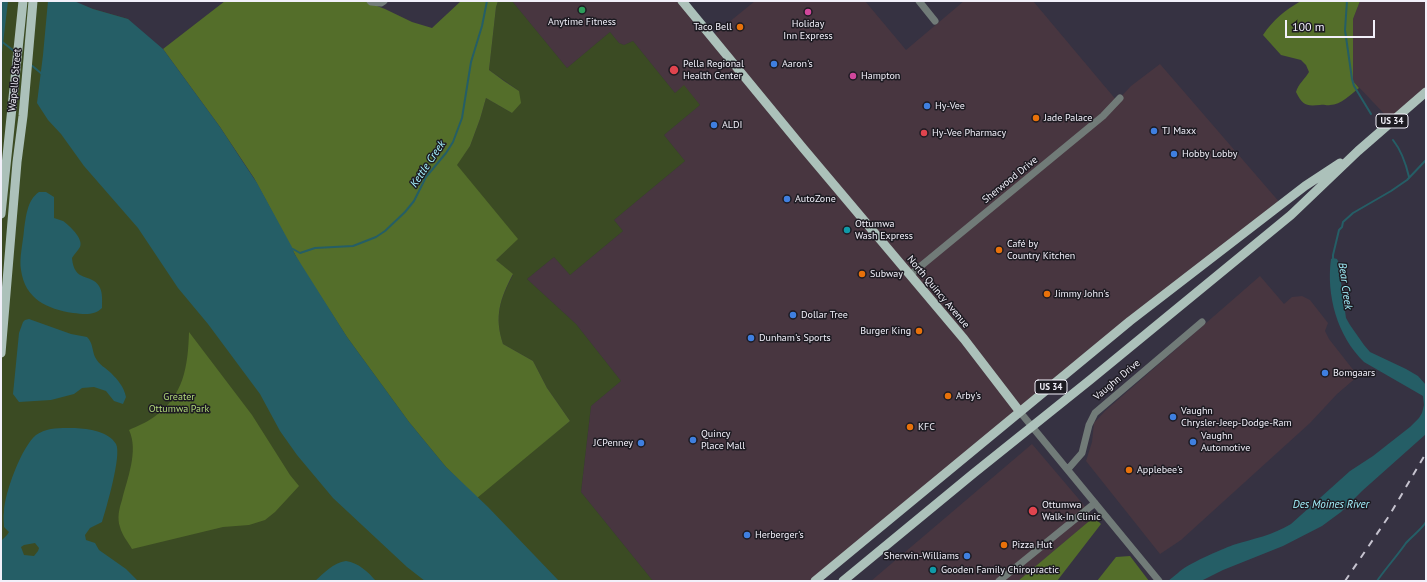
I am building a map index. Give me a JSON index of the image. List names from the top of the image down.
{
  "streets": {
    "main road": ["Wapello Street", "US 34", "North Quincy Avenue"],
    "street": ["Sherwood Drive", "Vaughn Drive"]
  },
  "crossings": [
    ["US 34", "North Quincy Avenue"],
    ["Sherwood Drive", "North Quincy Avenue"],
    ["North Quincy Avenue", "Vaughn Drive"]
  ],
  "water": ["Kettle Creek", "Bear Creek", "Des Moines River"],
  "parks": ["Greater Ottumwa Park"],
  "places": [
    "Anytime Fitness",
    "Holiday Inn Express",
    "Taco Bell",
    "Aaron's",
    "Pella Regional Health Center",
    "Hampton",
    "Hy-Vee",
    "Jade Palace",
    "ALDI",
    "TJ Maxx",
    "Hy-Vee Pharmacy",
    "Hobby Lobby",
    "AutoZone",
    "Ottumwa Wash Express",
    "Café by Country Kitchen",
    "Subway",
    "Jimmy John's",
    "Dollar Tree",
    "Burger King",
    "Dunham's Sports",
    "Bomgaars",
    "Arby's",
    "Vaughn Chrysler-Jeep-Dodge-Ram",
    "KFC",
    "Quincy Place Mall",
    "Vaughn Automotive",
    "JCPenney",
    "Applebee's",
    "Ottumwa Walk-In Clinic",
    "Herberger's",
    "Pizza Hut",
    "Sherwin-Williams",
    "Gooden Family Chiropractic"
  ],
  "scale_bar": "100 m"
}
